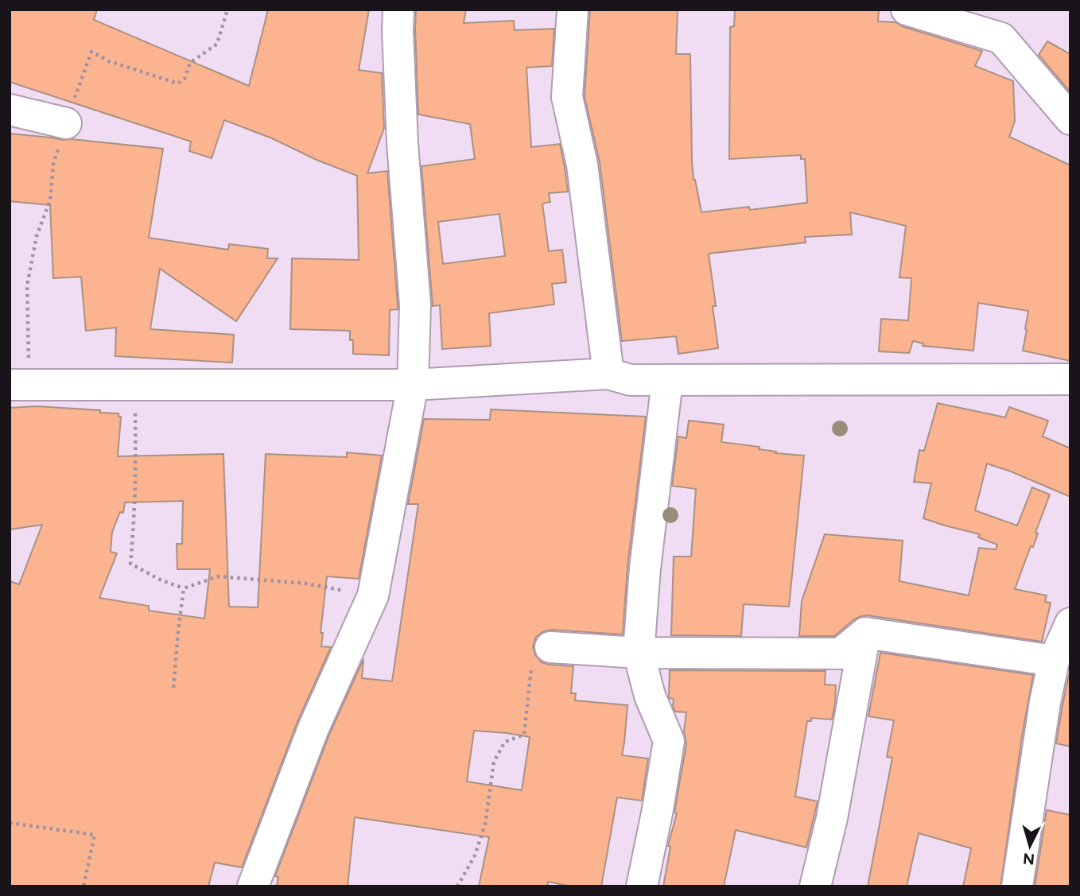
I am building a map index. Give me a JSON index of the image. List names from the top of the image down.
{
  "north": "bottom"
}
